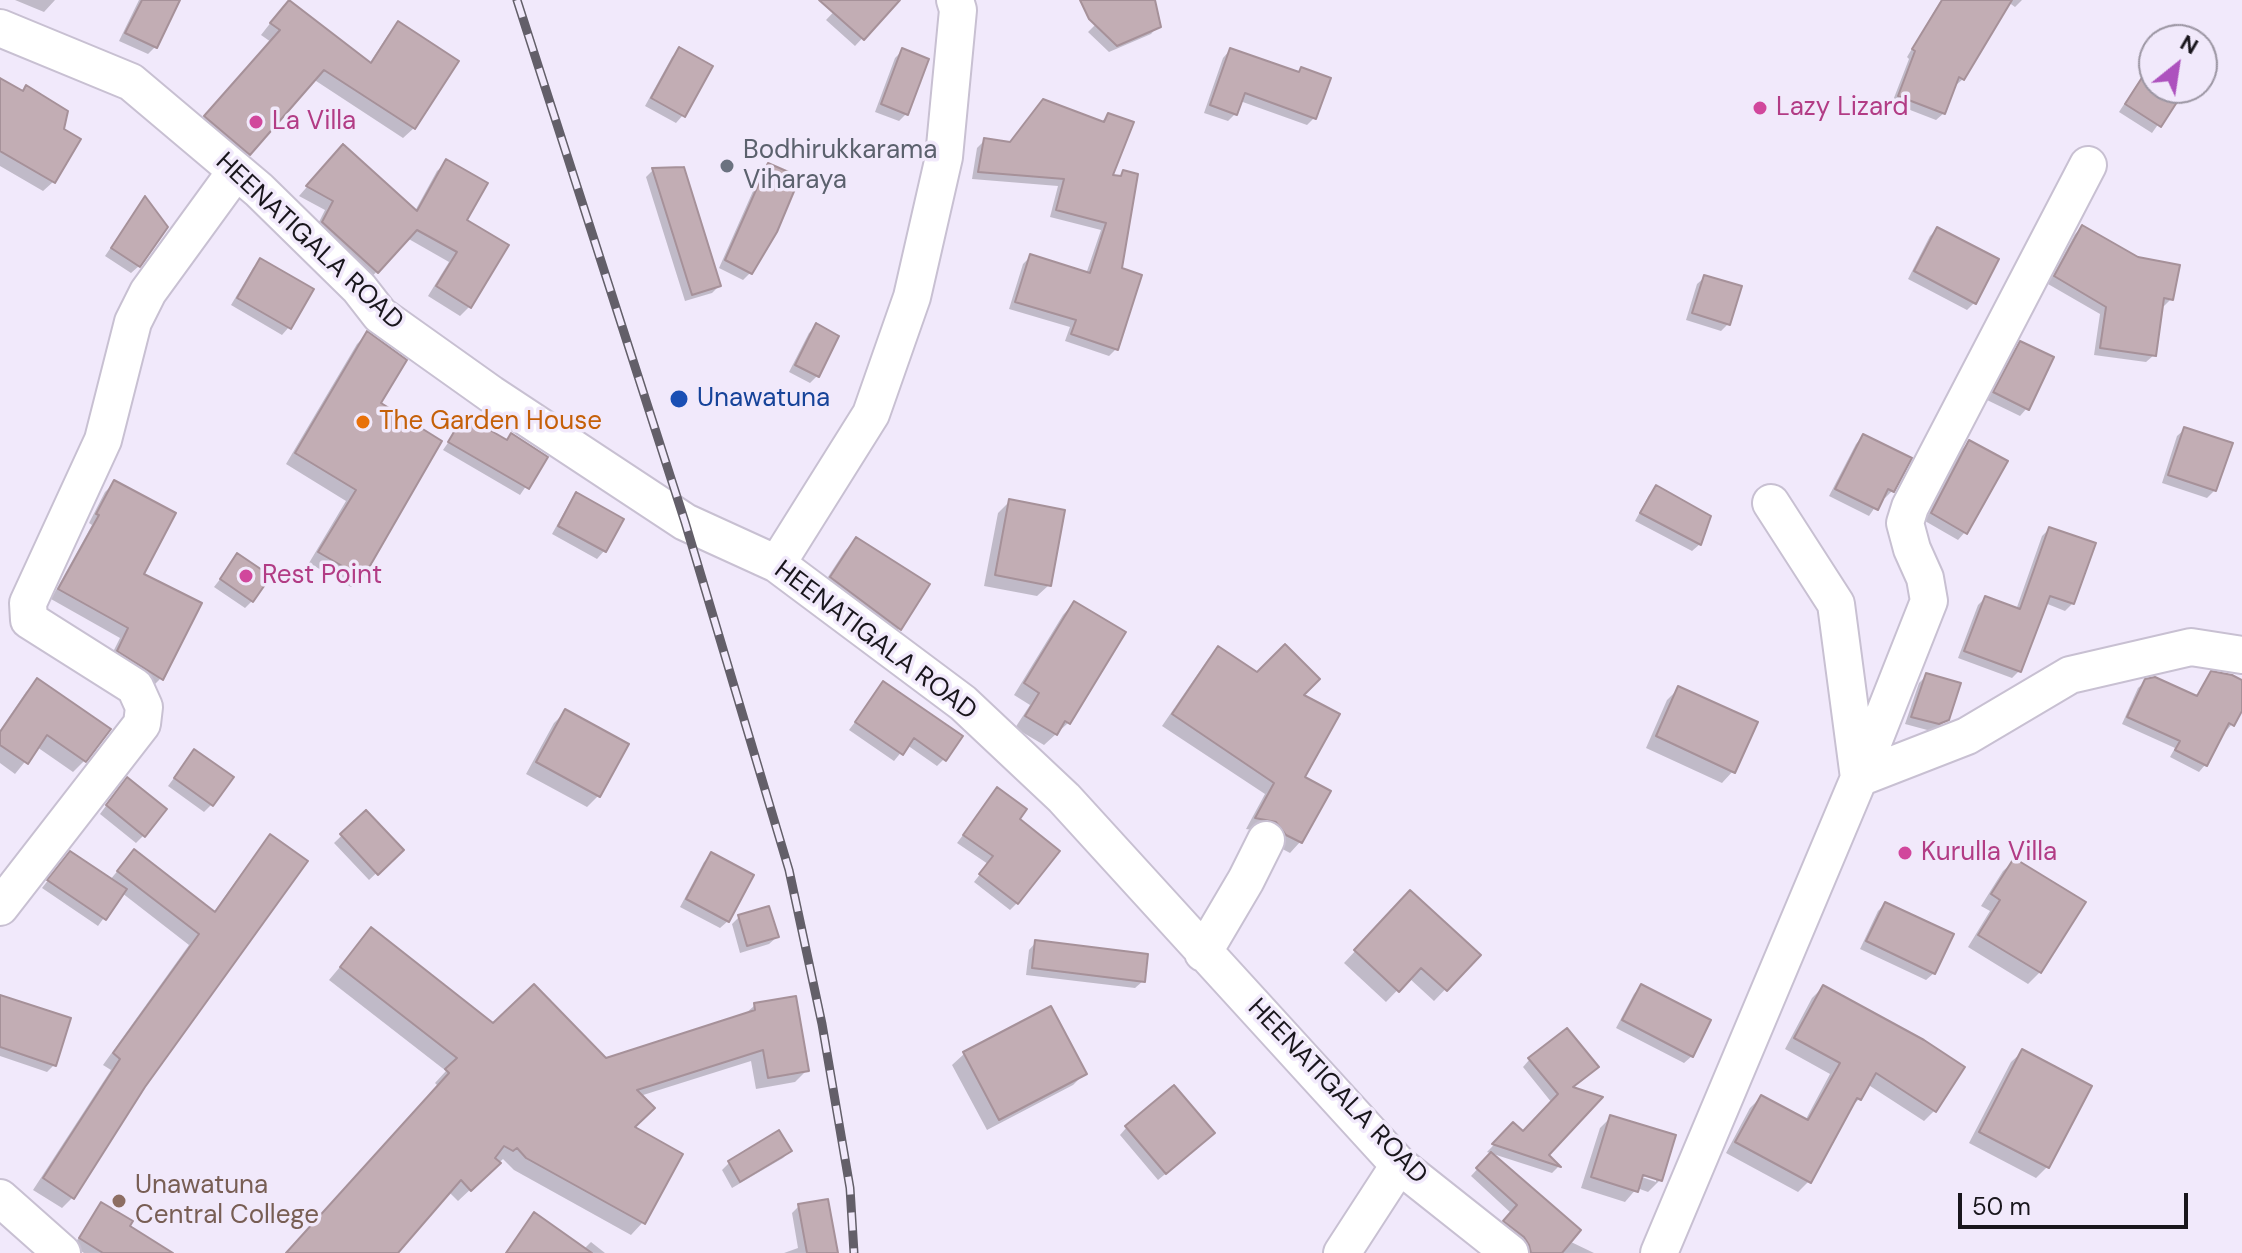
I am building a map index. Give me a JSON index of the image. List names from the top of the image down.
{
  "streets": {
    "street": ["HEENATIGALA ROAD"]
  },
  "places": [
    "Lazy Lizard",
    "La Villa",
    "Bodhirukkarama Viharaya",
    "Unawatuna",
    "The Garden House",
    "Rest Point",
    "Kurulla Villa",
    "Unawatuna Central College"
  ],
  "scale_bar": "50 m",
  "north": "top right"
}
